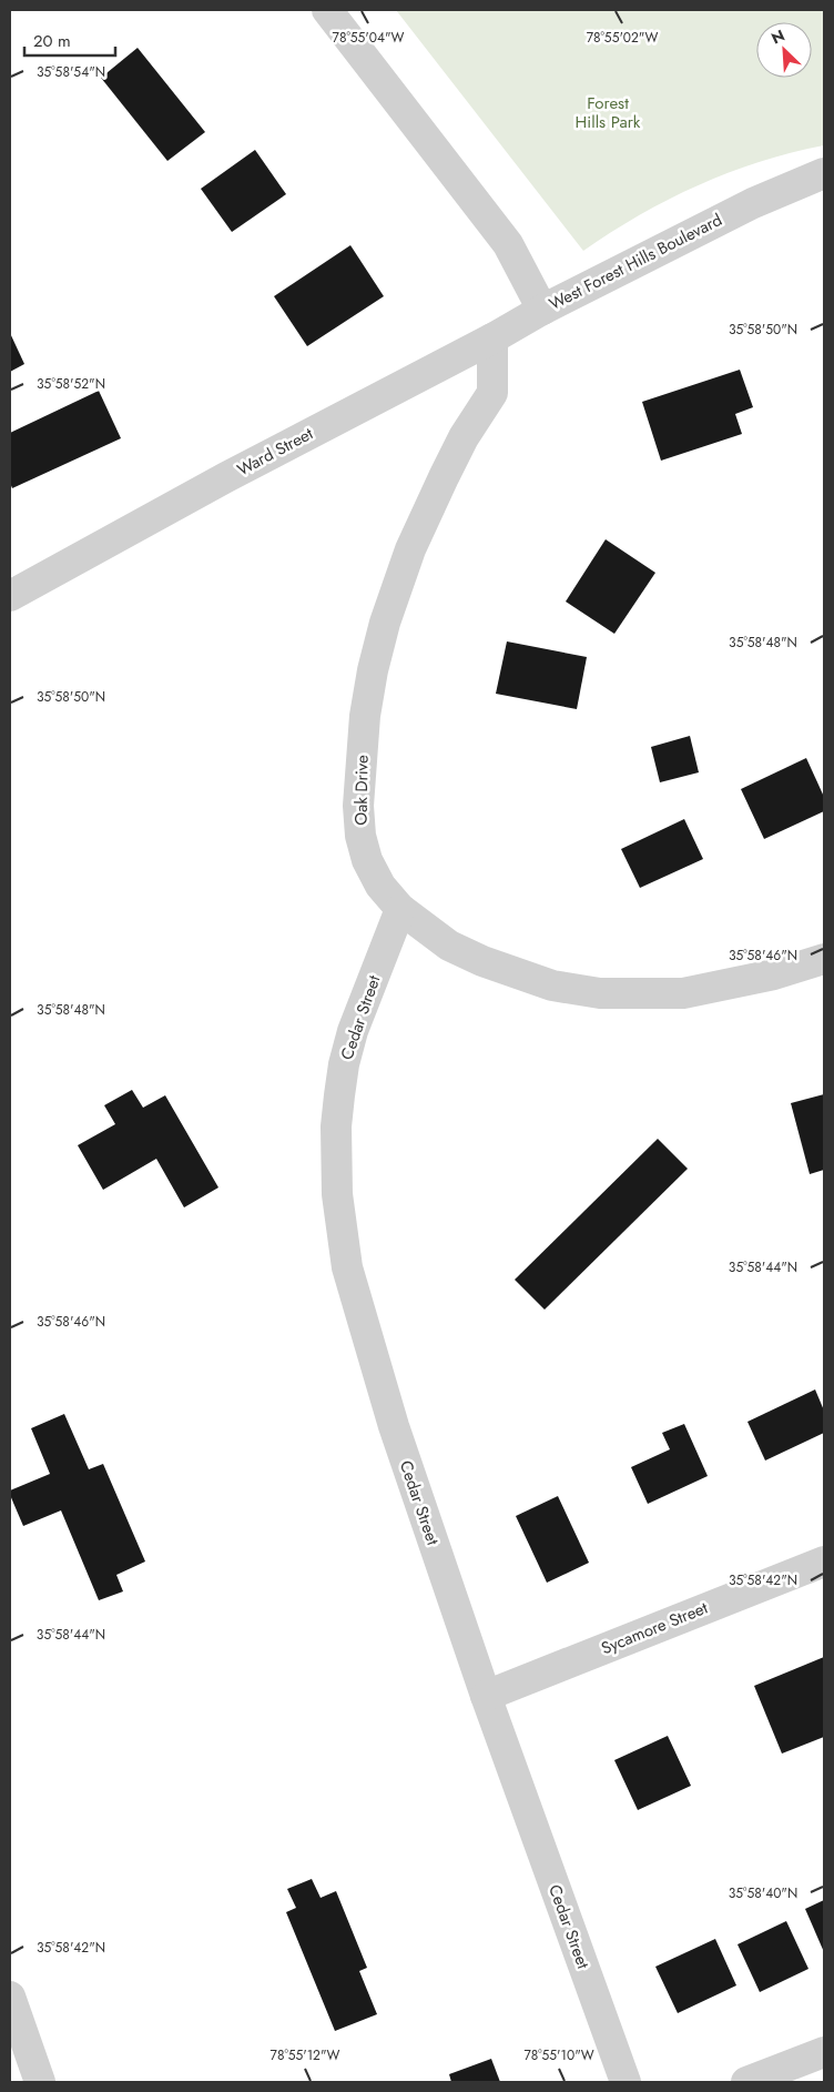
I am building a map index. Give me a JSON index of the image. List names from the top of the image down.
{
  "streets": {
    "street": [
      "West Forest Hills Boulevard",
      "Ward Street",
      "Oak Drive",
      "Cedar Street",
      "Sycamore Street"
    ]
  },
  "crossings": [
    ["West Forest Hills Boulevard", "Ward Street"],
    ["Ward Street", "Oak Drive"],
    ["Oak Drive", "Cedar Street"],
    ["Cedar Street", "Sycamore Street"]
  ],
  "parks": ["Forest Hills Park"],
  "scale_bar": "20 m",
  "north": "top left",
  "coordinates": [
    "78°55'04\"W",
    "78°55'02\"W",
    "35°58'54\"N",
    "35°58'50\"N",
    "35°58'52\"N",
    "35°58'48\"N",
    "35°58'46\"N",
    "35°58'44\"N",
    "35°58'42\"N",
    "35°58'40\"N",
    "78°55'12\"W",
    "78°55'10\"W"
  ]
}
